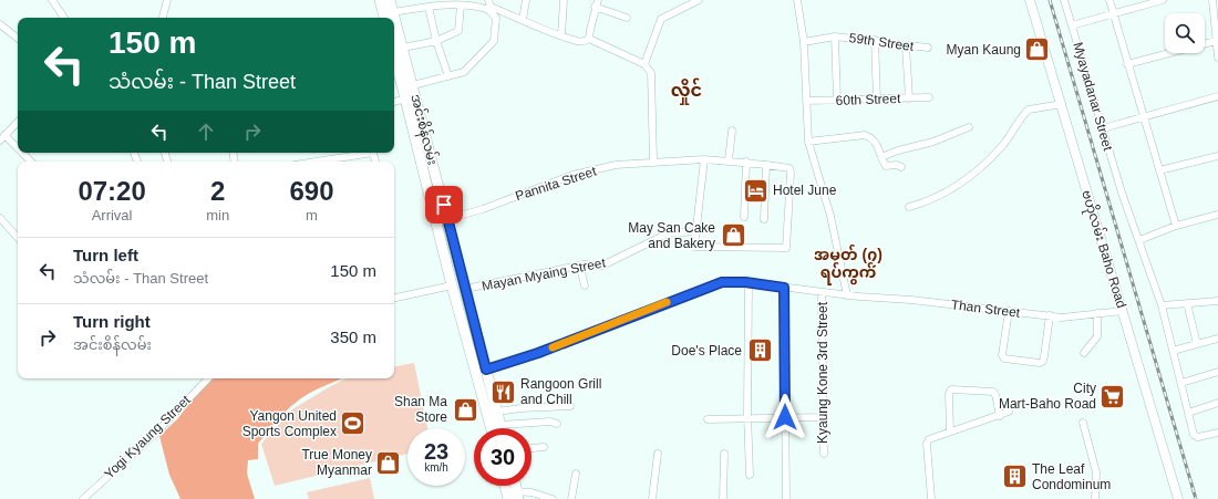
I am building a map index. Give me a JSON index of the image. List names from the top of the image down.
{
  "streets": {
    "main road": ["အင်းစိန်လမ်း", "ဗဟိုလမ်း Baho Road"],
    "street": [
      "59th Street",
      "Myayadanar Street",
      "60th Street",
      "Pannita Street",
      "Mayan Myaing Street",
      "Than Street",
      "Kyaung Kone 3rd Street",
      "Yogi Kyaung Street"
    ]
  },
  "crossings": [
    ["59th Street", "60th Street"],
    ["အင်းစိန်လမ်း", "Pannita Street"],
    ["အင်းစိန်လမ်း", "Mayan Myaing Street"],
    ["အင်းစိန်လမ်း", "Than Street"],
    ["Pannita Street", "Mayan Myaing Street"],
    ["ဗဟိုလမ်း Baho Road", "Than Street"],
    ["Than Street", "Kyaung Kone 3rd Street"]
  ],
  "districts": ["လှိုင်", "အမှတ် (၇) ရပ်ကွက်"],
  "places": {
    "shop": [
      "Myan Kaung",
      "May San Cake and Bakery",
      "Shan Ma Store",
      "True Money Myanmar"
    ],
    "hotel": ["Hotel June"],
    "building": ["Doe's Place", "The Leaf Condominum"],
    "restaurant": ["Rangoon Grill and Chill"],
    "supermarket": ["City Mart-Baho Road"],
    "sports": ["Yangon United Sports Complex"]
  },
  "page": {
    "turn": ["150 m", "သံလမ်း - Than Street"],
    "eta": [
      "07:20",
      "Arrival",
      "2",
      "min",
      "690",
      "m"
    ],
    "list": [
      {
        "name": "Turn left",
        "note": "သံလမ်း - Than Street",
        "value": "150 m"
      },
      {
        "name": "Turn right",
        "note": "အင်းစိန်လမ်း",
        "value": "350 m"
      }
    ],
    "speed": "23 km/h",
    "limit": "30"
  }
}
